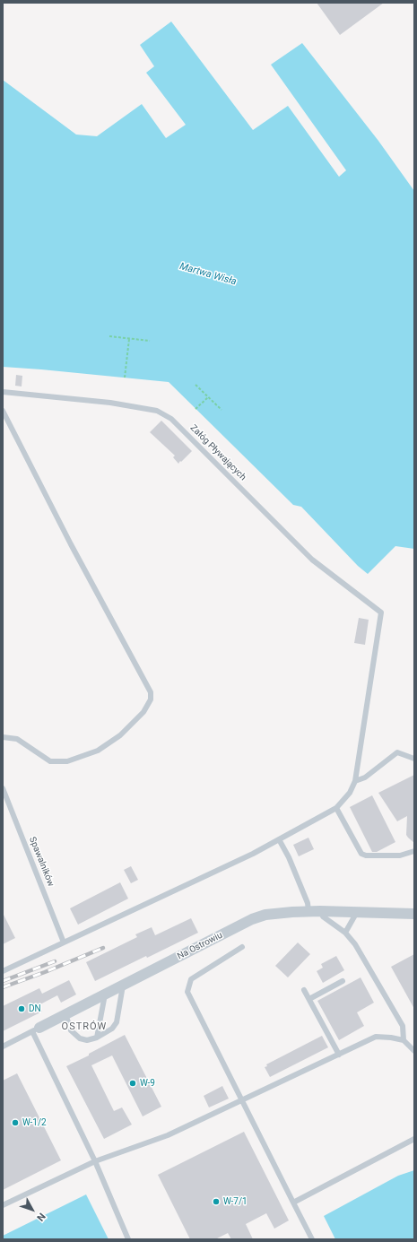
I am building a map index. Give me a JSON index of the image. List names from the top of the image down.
{
  "streets": {
    "street": ["Na Ostrowiu"],
    "lane": ["Załóg Pływających", "Spawalników"]
  },
  "districts": ["OSTRÓW"],
  "water": ["Martwa Wisła"],
  "places": [
    "DN",
    "W-9",
    "W-1/2",
    "W-7/1"
  ],
  "north": "bottom right"
}
